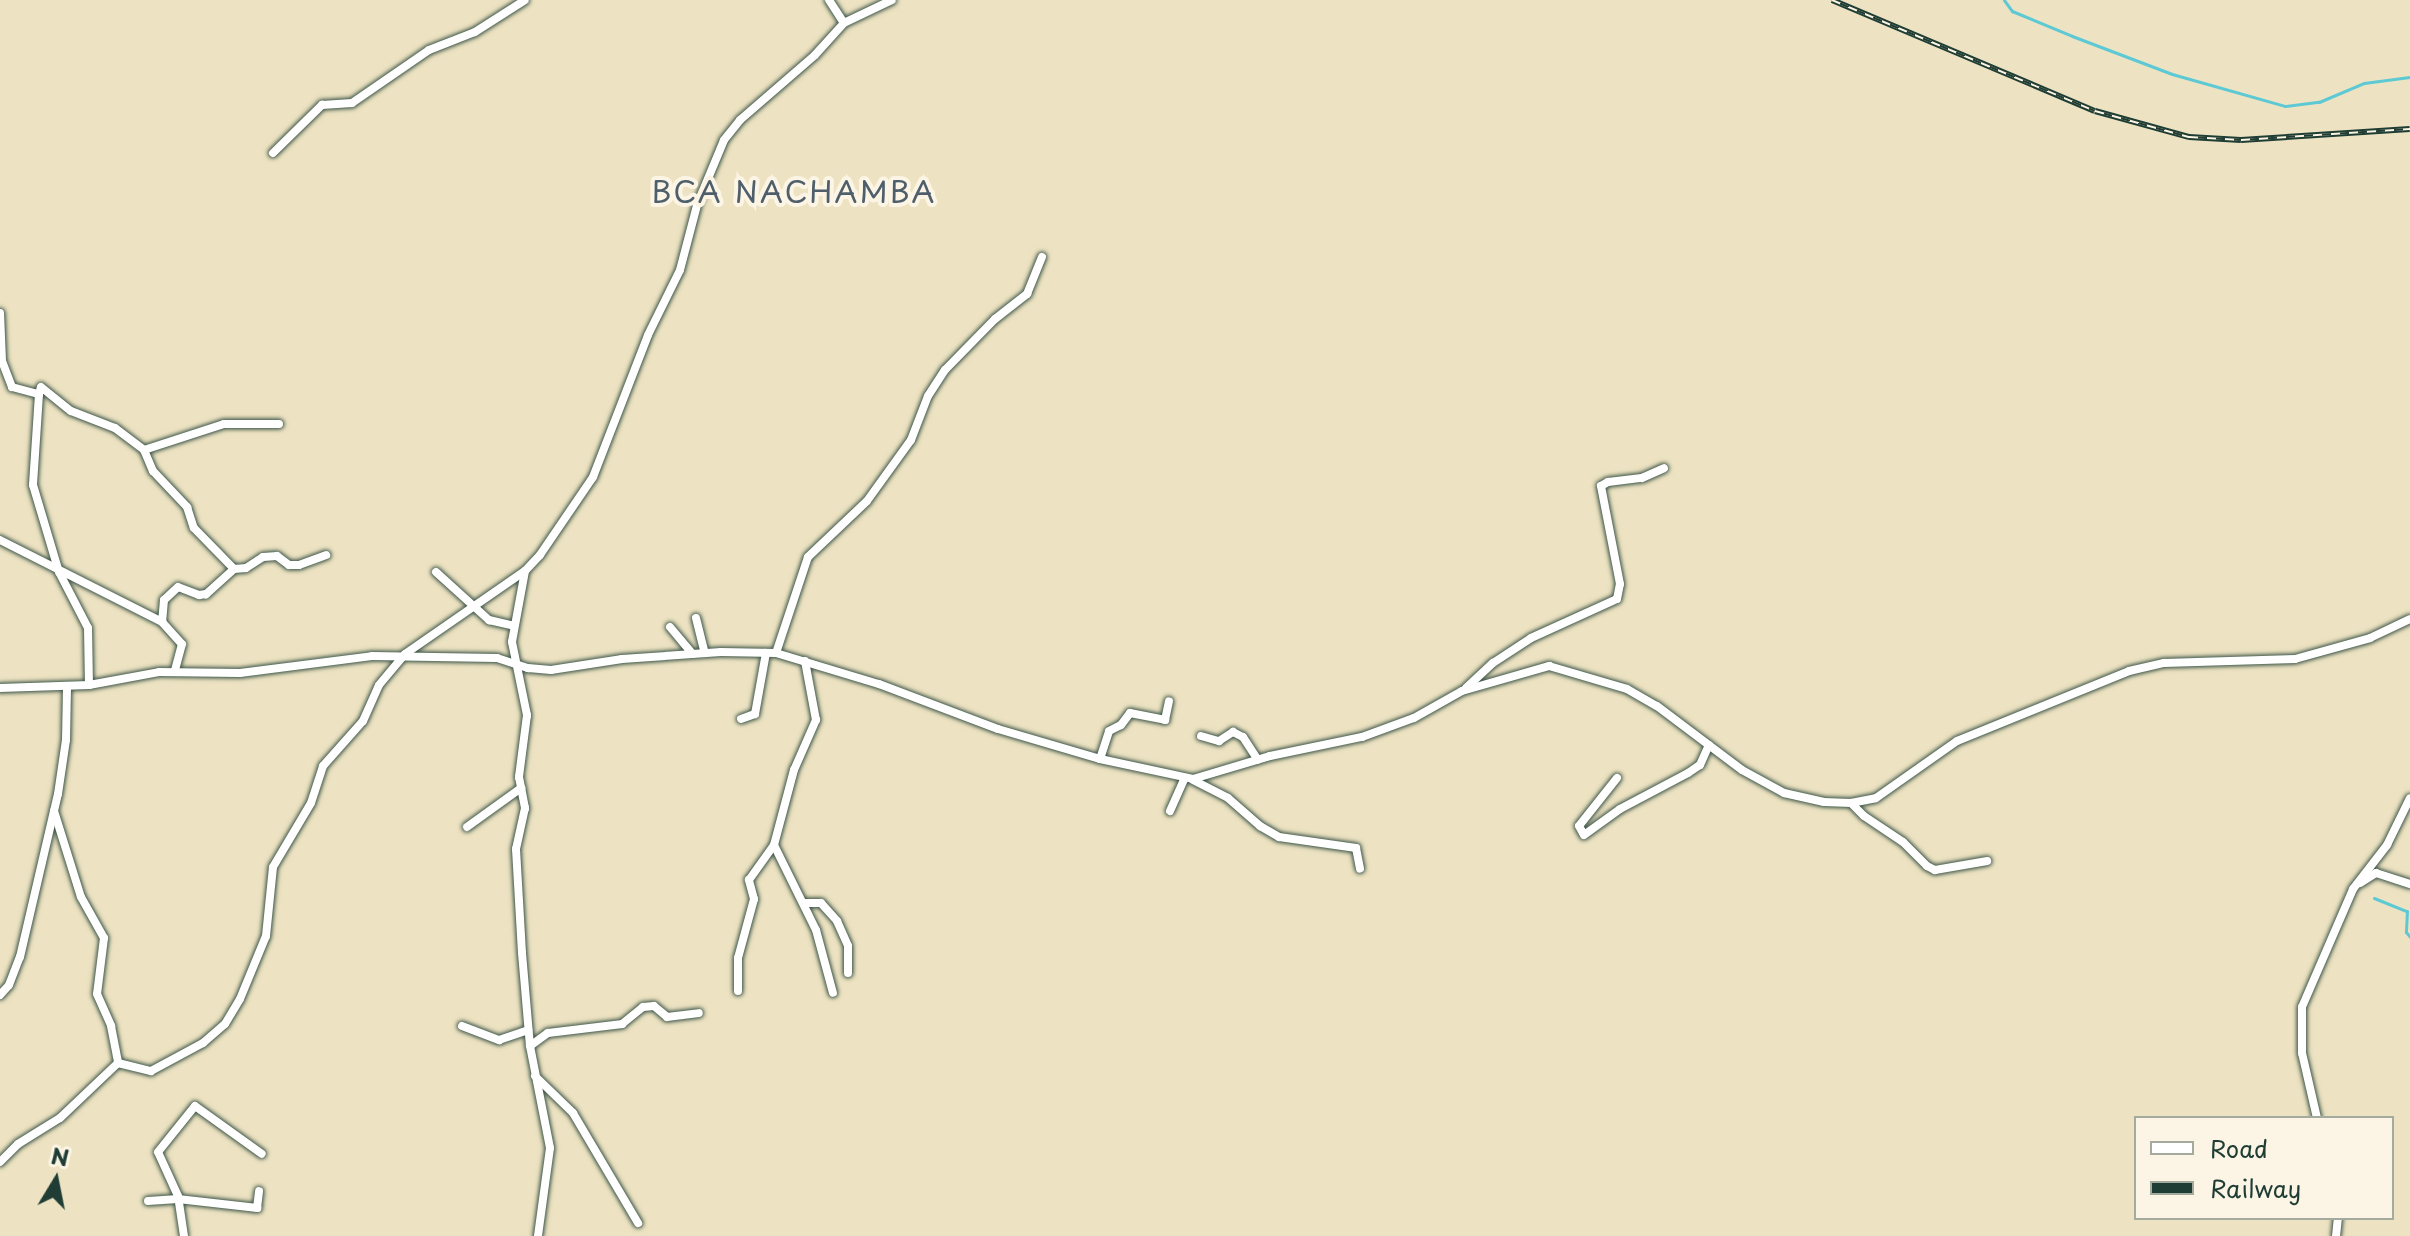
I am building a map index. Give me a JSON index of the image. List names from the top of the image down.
{
  "districts": ["BCA NACHAMBA"],
  "legend": ["Road", "Railway"],
  "north": "top"
}
